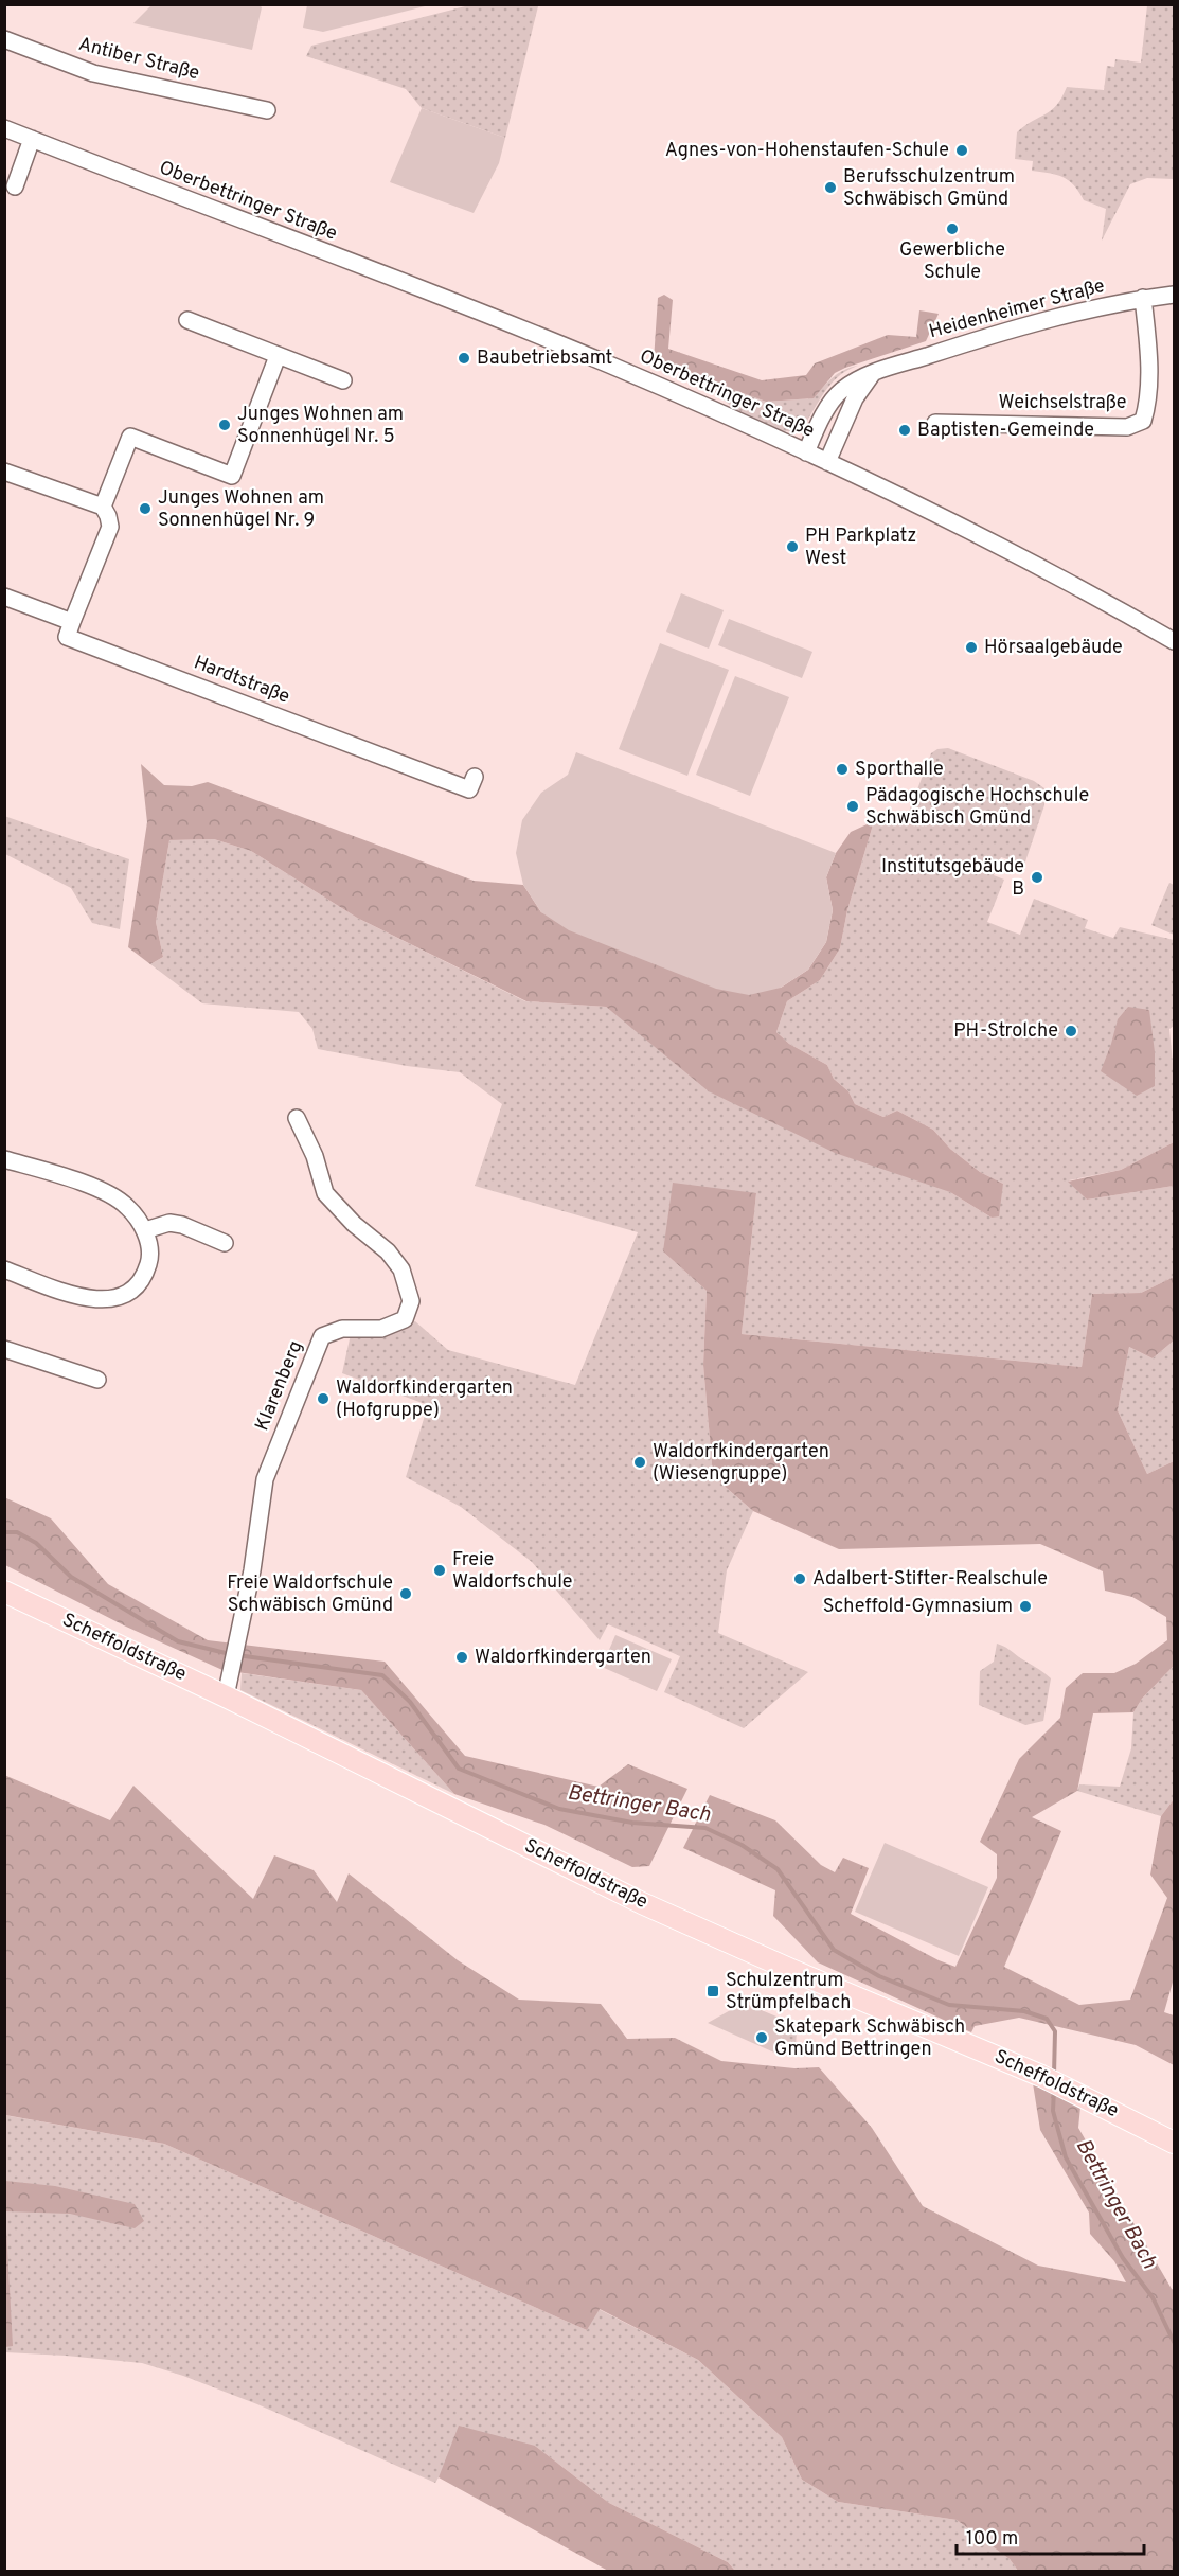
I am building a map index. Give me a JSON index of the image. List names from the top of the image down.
{
  "streets": {
    "main road": ["Scheffoldstraße"],
    "street": [
      "Antiber Straße",
      "Oberbettringer Straße",
      "Heidenheimer Straße",
      "Weichselstraße",
      "Hardtstraße",
      "Klarenberg"
    ]
  },
  "crossings": [
    ["Oberbettringer Straße", "Heidenheimer Straße"],
    ["Heidenheimer Straße", "Weichselstraße"],
    ["Klarenberg", "Scheffoldstraße"]
  ],
  "water": ["Bettringer Bach"],
  "places": {
    "other": [
      "Agnes-von-Hohenstaufen-Schule",
      "Berufsschulzentrum Schwäbisch Gmünd",
      "Gewerbliche Schule",
      "Baubetriebsamt",
      "Junges Wohnen am Sonnenhügel Nr. 5",
      "Baptisten-Gemeinde",
      "Junges Wohnen am Sonnenhügel Nr. 9",
      "PH Parkplatz West",
      "Hörsaalgebäude",
      "Sporthalle",
      "Pädagogische Hochschule Schwäbisch Gmünd",
      "Institutsgebäude B",
      "PH-Strolche",
      "Waldorfkindergarten (Hofgruppe)",
      "Waldorfkindergarten (Wiesengruppe)",
      "Freie Waldorfschule",
      "Adalbert-Stifter-Realschule",
      "Freie Waldorfschule Schwäbisch Gmünd",
      "Scheffold-Gymnasium",
      "Waldorfkindergarten",
      "Skatepark Schwäbisch Gmünd Bettringen"
    ],
    "transit": ["Schulzentrum Strümpfelbach"]
  },
  "scale_bar": "100 m"
}
